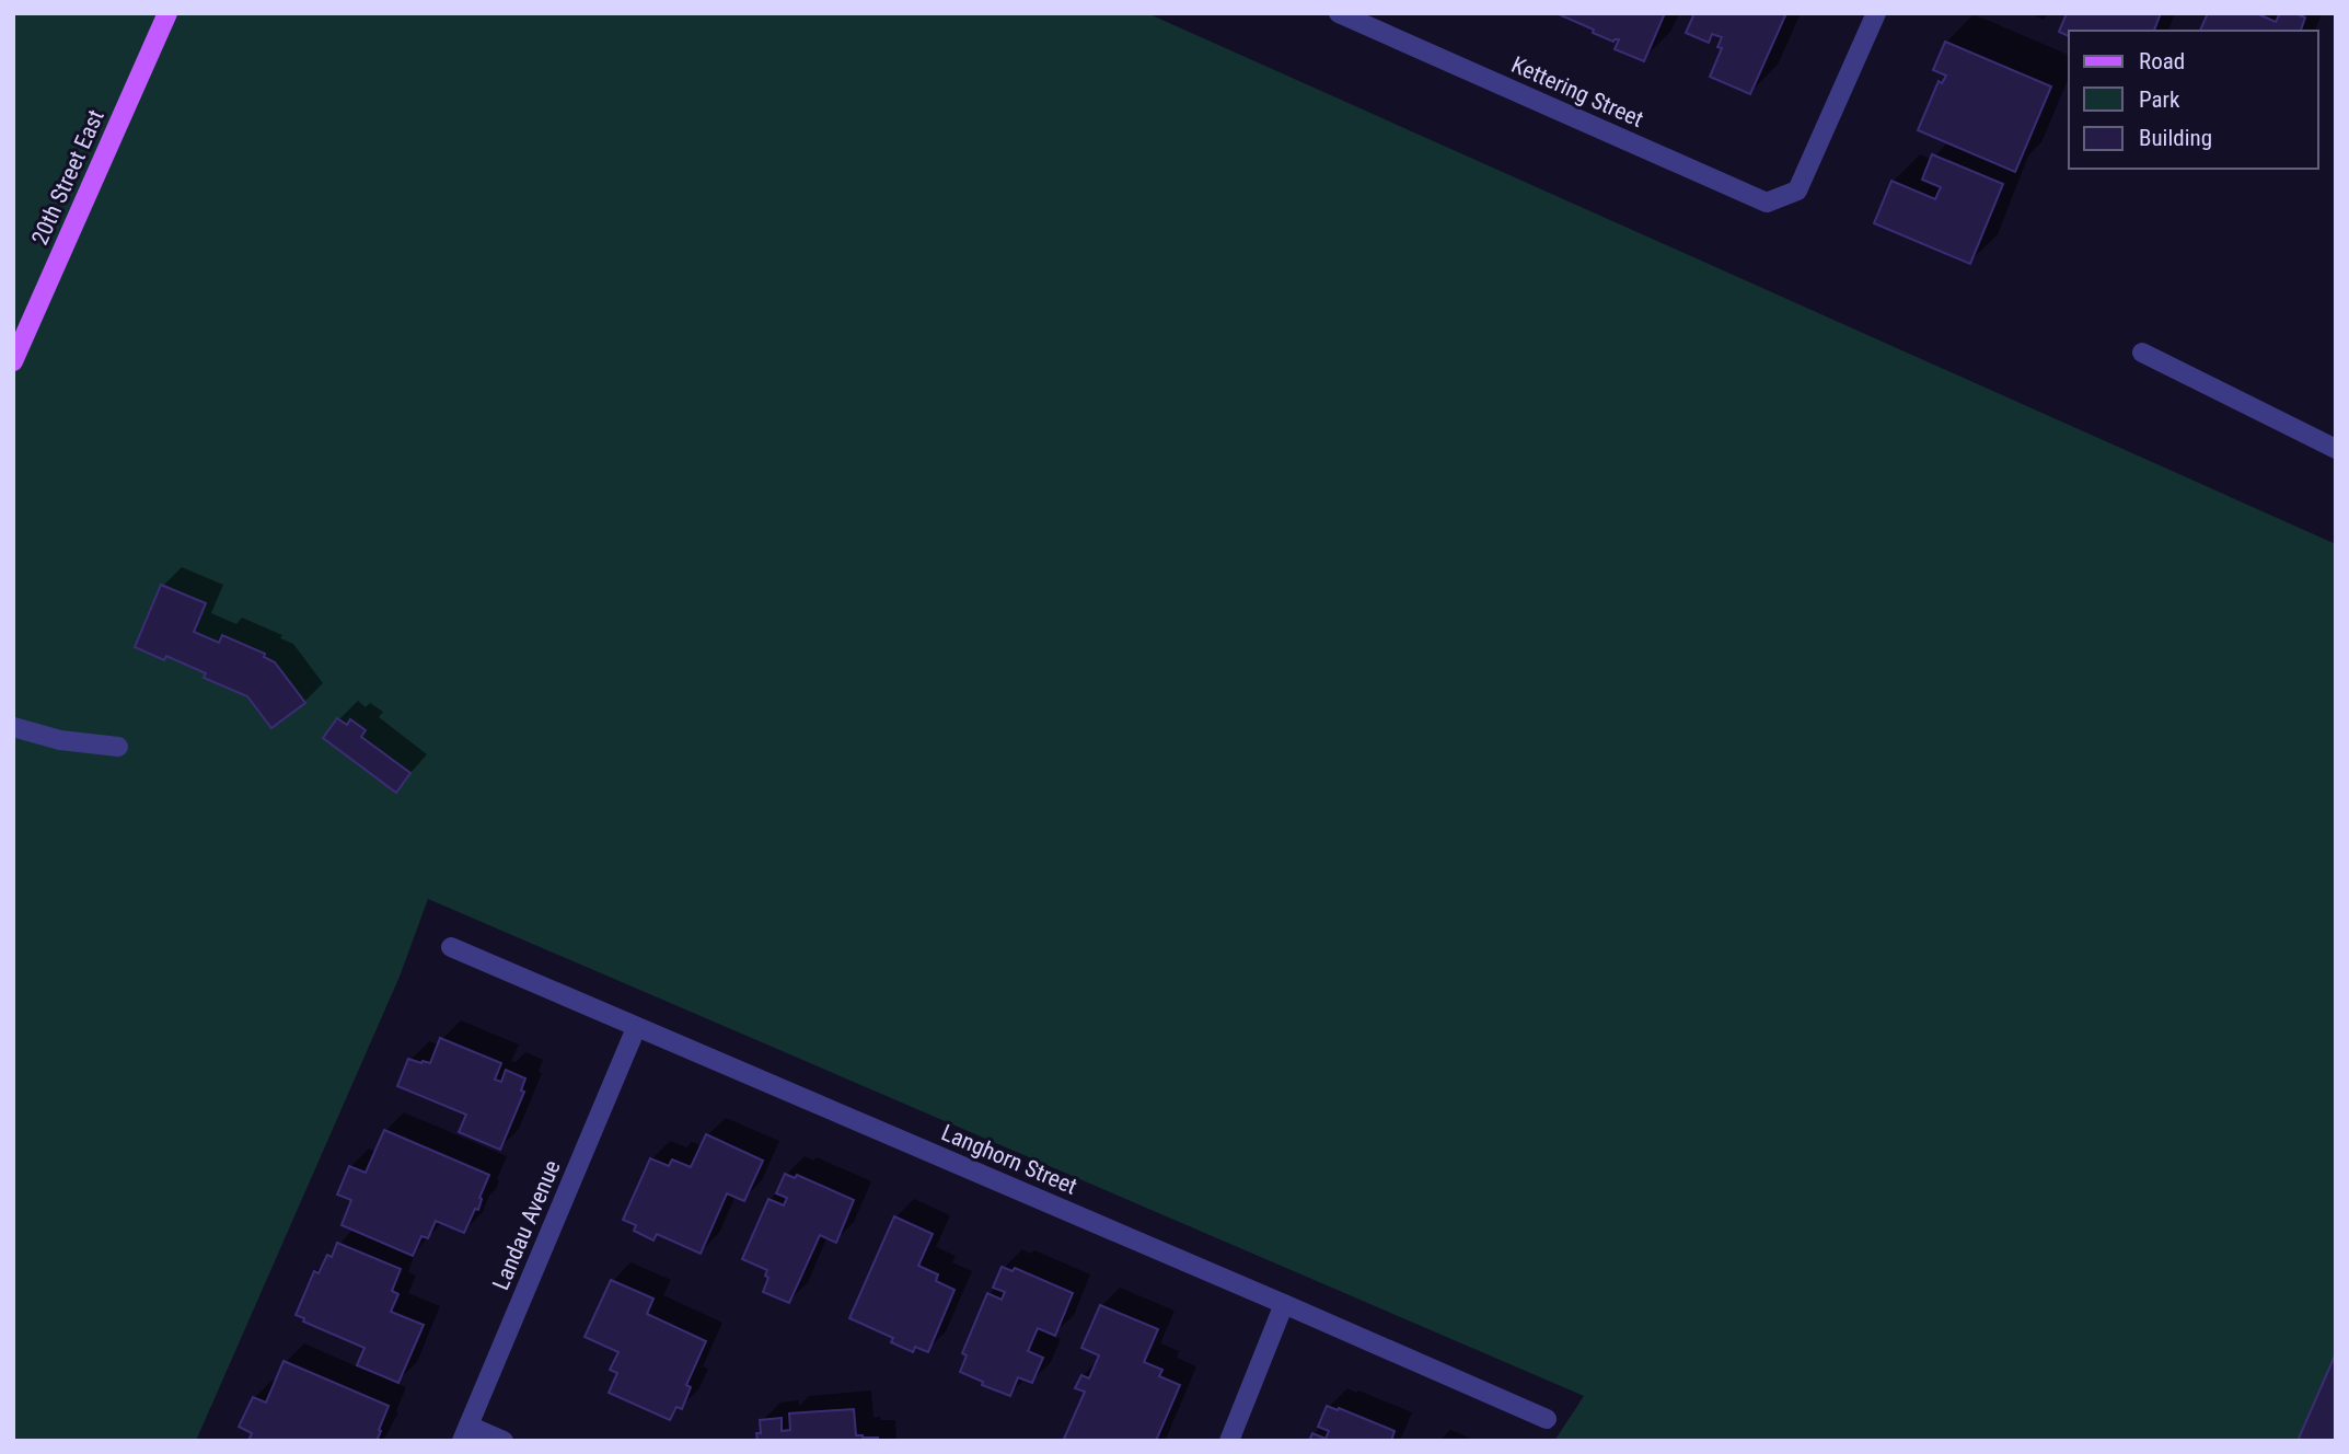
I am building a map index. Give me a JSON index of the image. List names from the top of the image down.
{
  "streets": {
    "main road": ["20th Street East"],
    "street": ["Kettering Street", "Langhorn Street", "Landau Avenue"]
  },
  "crossings": [
    ["Langhorn Street", "Landau Avenue"]
  ],
  "legend": ["Road", "Park", "Building"]
}
